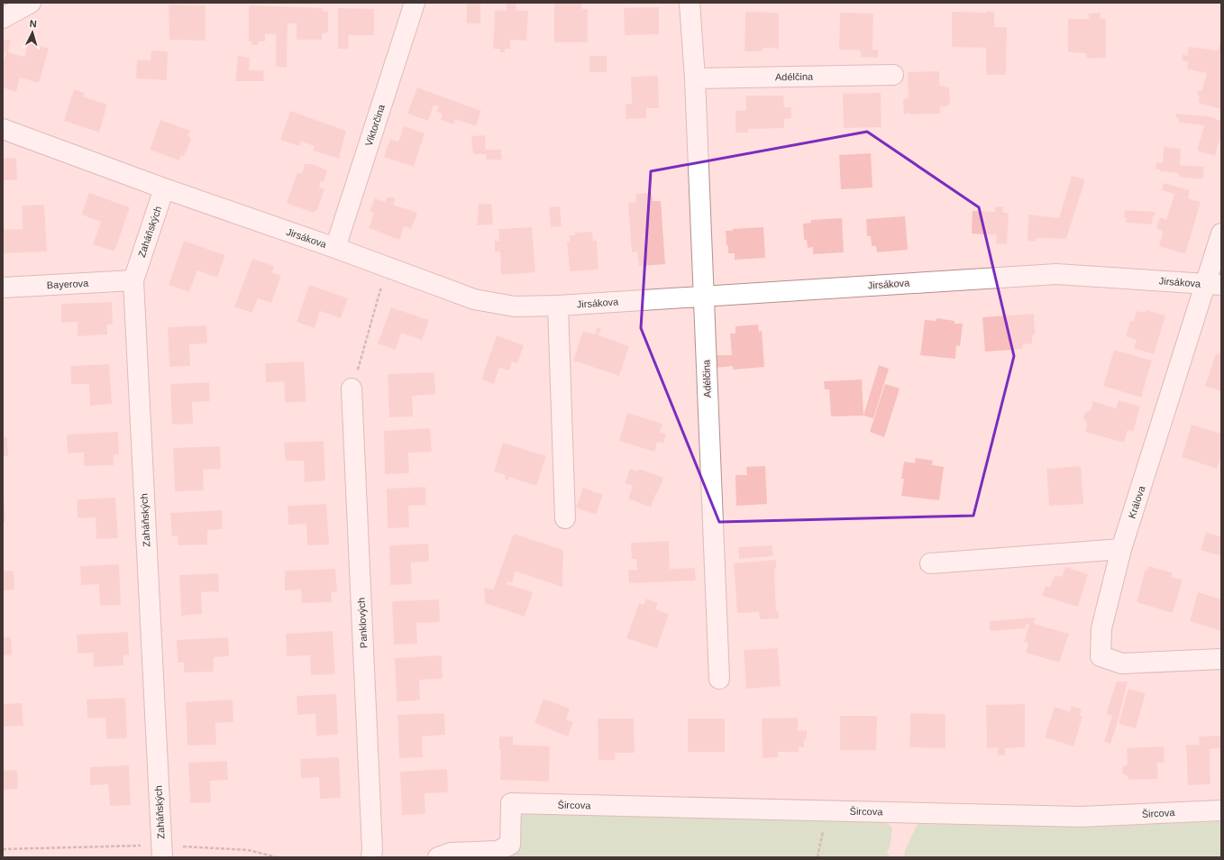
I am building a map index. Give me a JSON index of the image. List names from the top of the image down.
{
  "streets": {
    "street": [
      "Adélčina",
      "Viktorčina",
      "Zaháňských",
      "Jirsákova",
      "Bayerova",
      "Králova",
      "Panklových",
      "Šircova"
    ]
  },
  "crossings": [
    ["Adélčina", "Jirsákova"],
    ["Viktorčina", "Jirsákova"],
    ["Zaháňských", "Jirsákova"],
    ["Zaháňských", "Bayerova"],
    ["Jirsákova", "Králova"]
  ],
  "north": "top"
}
